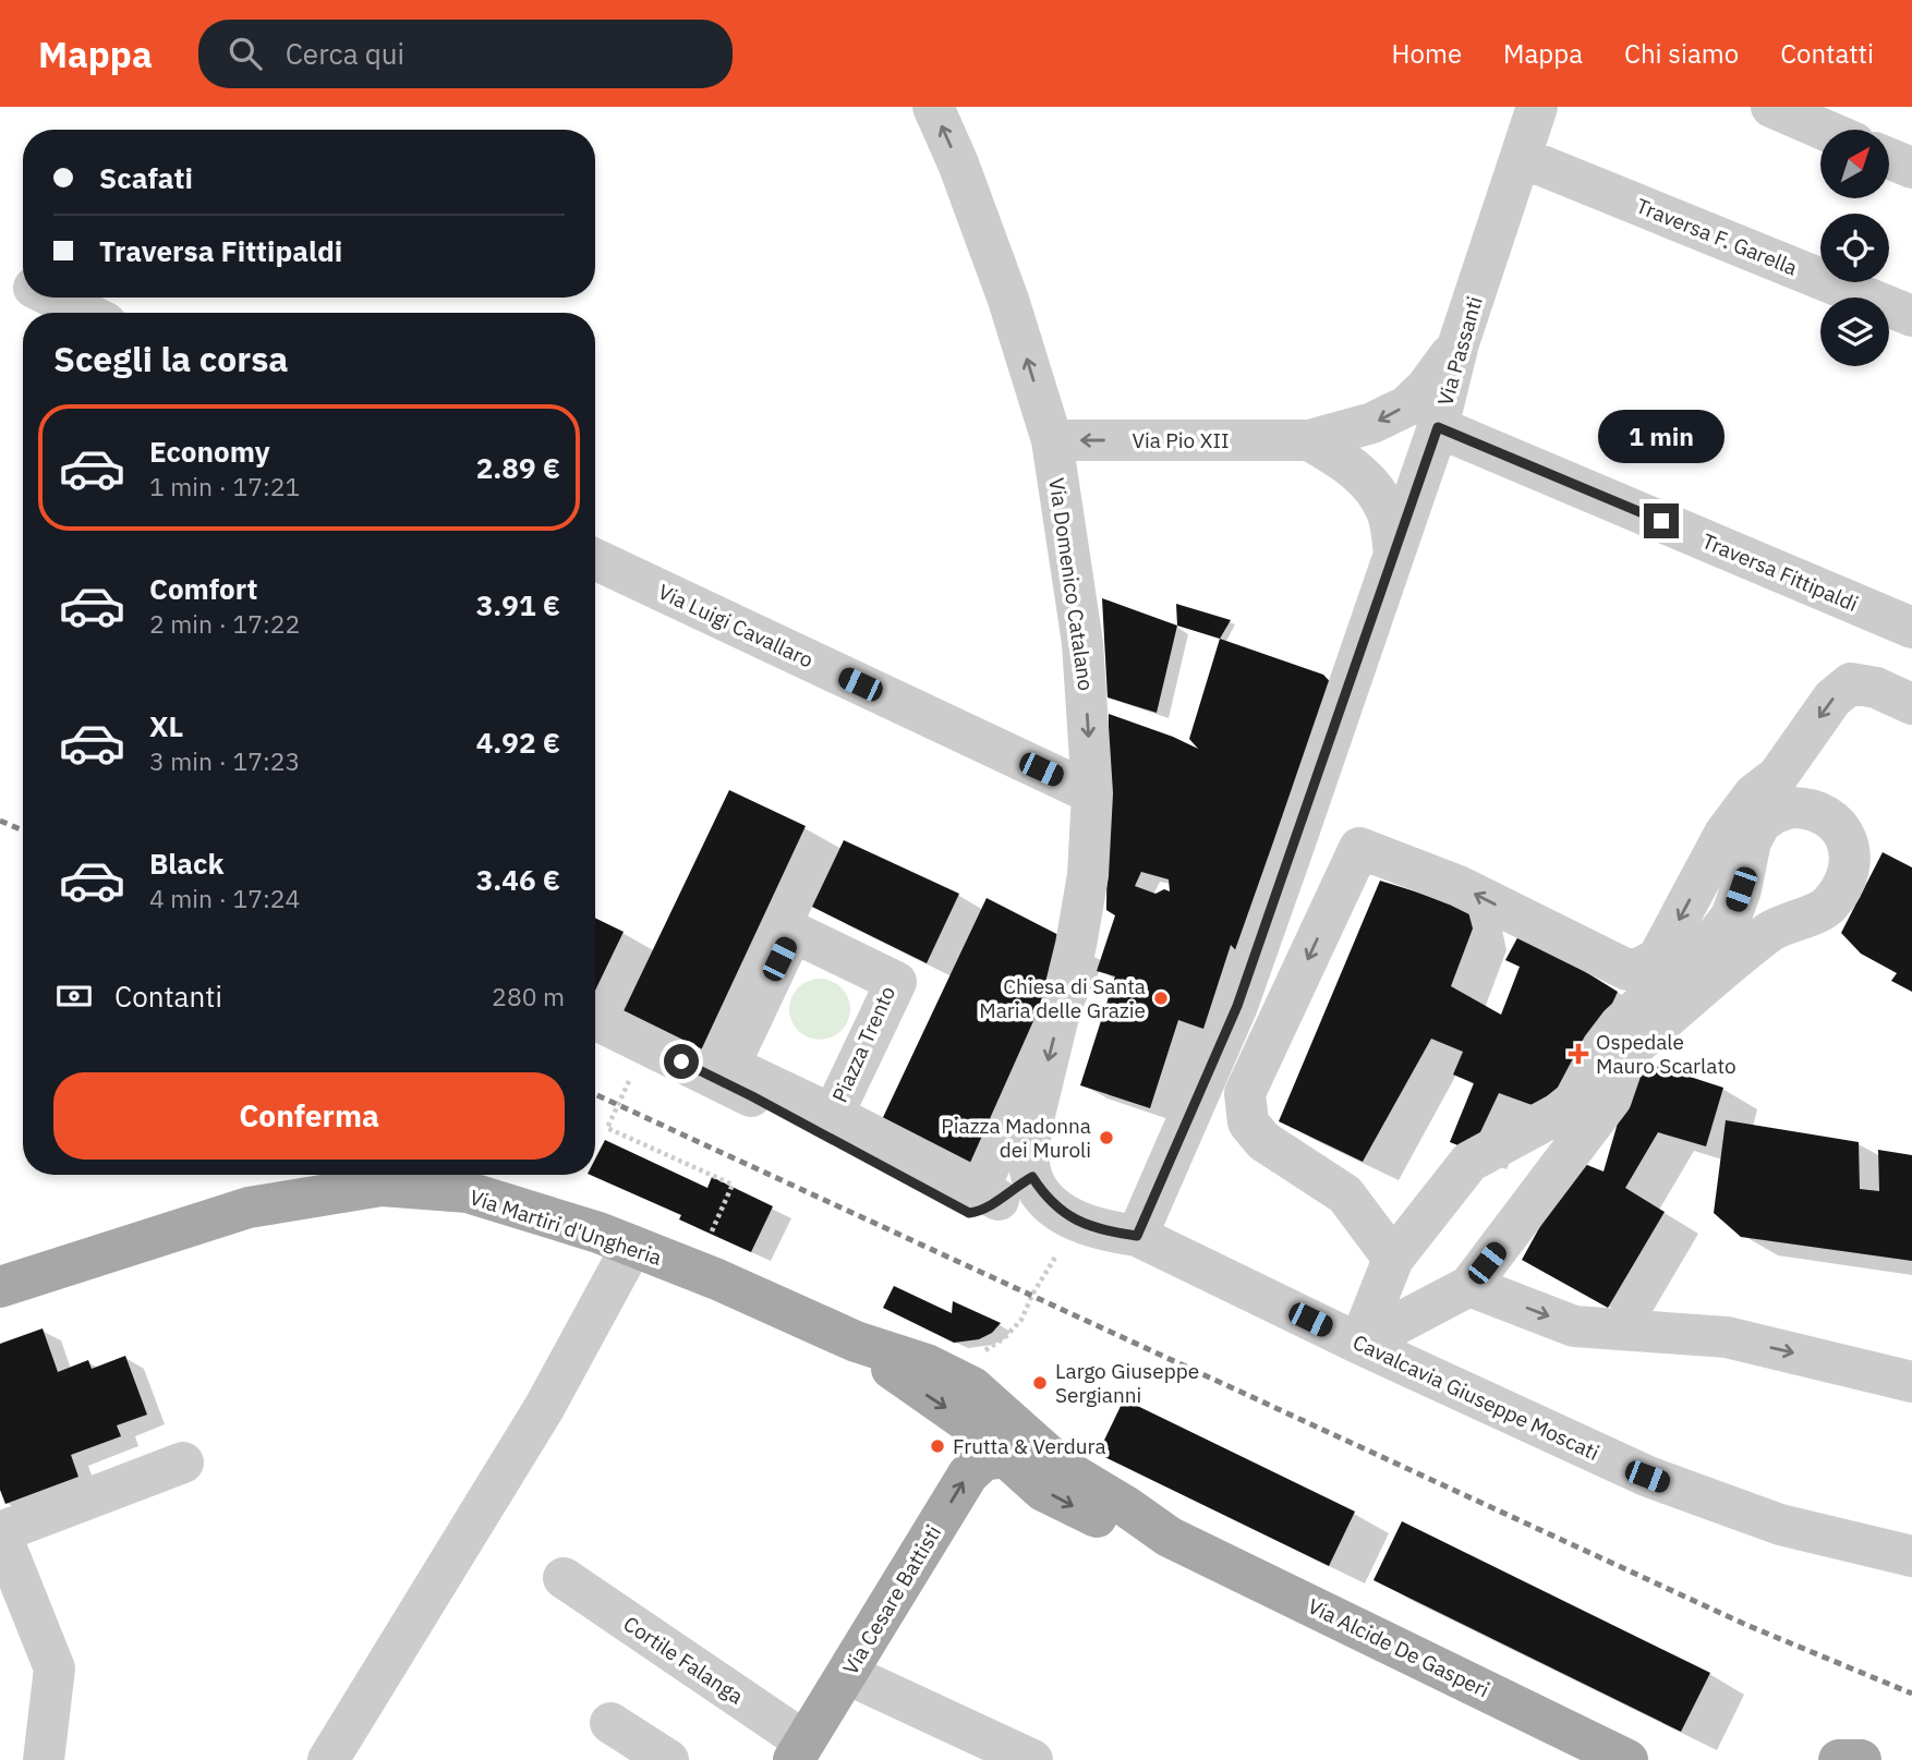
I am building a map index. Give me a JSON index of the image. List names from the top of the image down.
{
  "streets": {
    "main road": ["Via Martiri d'Ungheria", "Via Cesare Battisti", "Via Alcide De Gasperi"],
    "street": [
      "Traversa F. Garella",
      "Via Passanti",
      "Via Pio XII",
      "Traversa Fittipaldi",
      "Via Domenico Catalano",
      "Via Luigi Cavallaro",
      "Piazza Trento",
      "Cavalcavia Giuseppe Moscati",
      "Cortile Falanga"
    ]
  },
  "crossings": [
    ["Traversa F. Garella", "Via Passanti"],
    ["Via Passanti", "Via Pio XII"],
    ["Via Passanti", "Traversa Fittipaldi"],
    ["Via Passanti", "Cavalcavia Giuseppe Moscati"],
    ["Via Pio XII", "Via Domenico Catalano"],
    ["Via Domenico Catalano", "Via Luigi Cavallaro"],
    ["Via Domenico Catalano", "Piazza Trento"],
    ["Via Martiri d'Ungheria", "Via Cesare Battisti"],
    ["Via Martiri d'Ungheria", "Via Alcide De Gasperi"],
    ["Via Cesare Battisti", "Via Alcide De Gasperi"],
    ["Via Cesare Battisti", "Cortile Falanga"]
  ],
  "one_way": ["Via Pio XII", "Via Cesare Battisti"],
  "places": {
    "other": [
      "Chiesa di Santa Maria delle Grazie",
      "Piazza Madonna dei Muroli",
      "Largo Giuseppe Sergianni",
      "Frutta & Verdura"
    ],
    "health": ["Ospedale Mauro Scarlato"]
  },
  "north": "top right",
  "page": {
    "header": "Mappa",
    "search": "Cerca qui",
    "nav": [
      "Home",
      "Mappa",
      "Chi siamo",
      "Contatti"
    ],
    "banner": ["Scafati", "Traversa Fittipaldi"],
    "heading": "Scegli la corsa",
    "list": [
      {
        "name": "Economy",
        "note": "1 min · 17:21",
        "value": "2.89 €"
      },
      {
        "name": "Comfort",
        "note": "2 min · 17:22",
        "value": "3.91 €"
      },
      {
        "name": "XL",
        "note": "3 min · 17:23",
        "value": "4.92 €"
      },
      {
        "name": "Black",
        "note": "4 min · 17:24",
        "value": "3.46 €"
      }
    ],
    "bubble": "1 min",
    "pay": ["Contanti", "280 m"],
    "buttons": "Conferma"
  }
}
